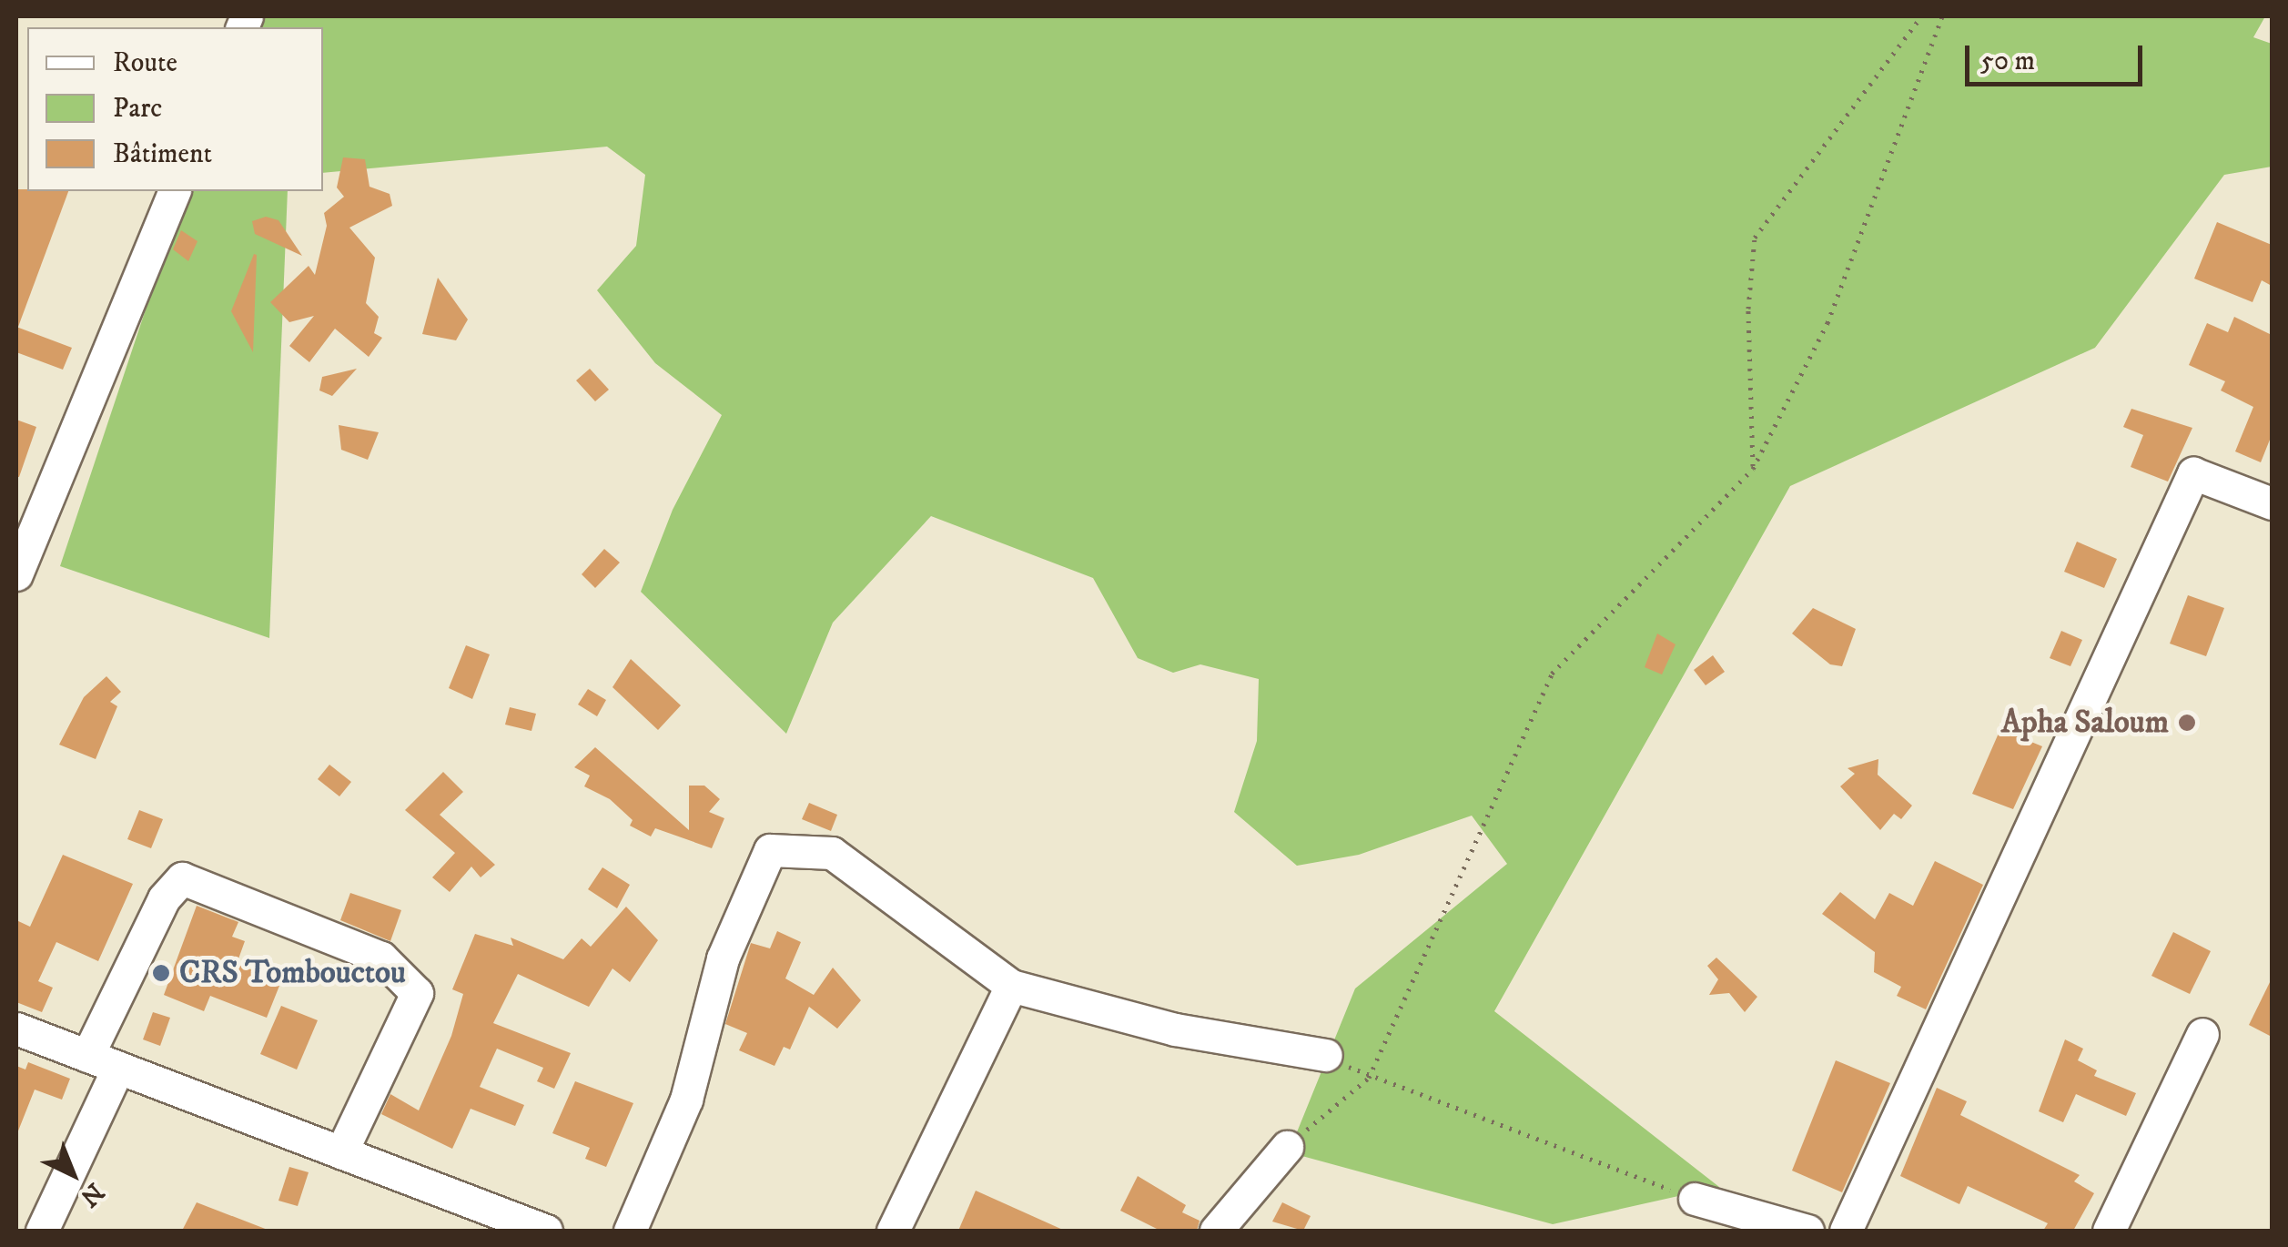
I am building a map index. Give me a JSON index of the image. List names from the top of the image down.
{
  "places": ["Apha Saloum", "CRS Tombouctou"],
  "legend": ["Route", "Parc", "Bâtiment"],
  "scale_bar": "50 m",
  "north": "bottom right"
}
